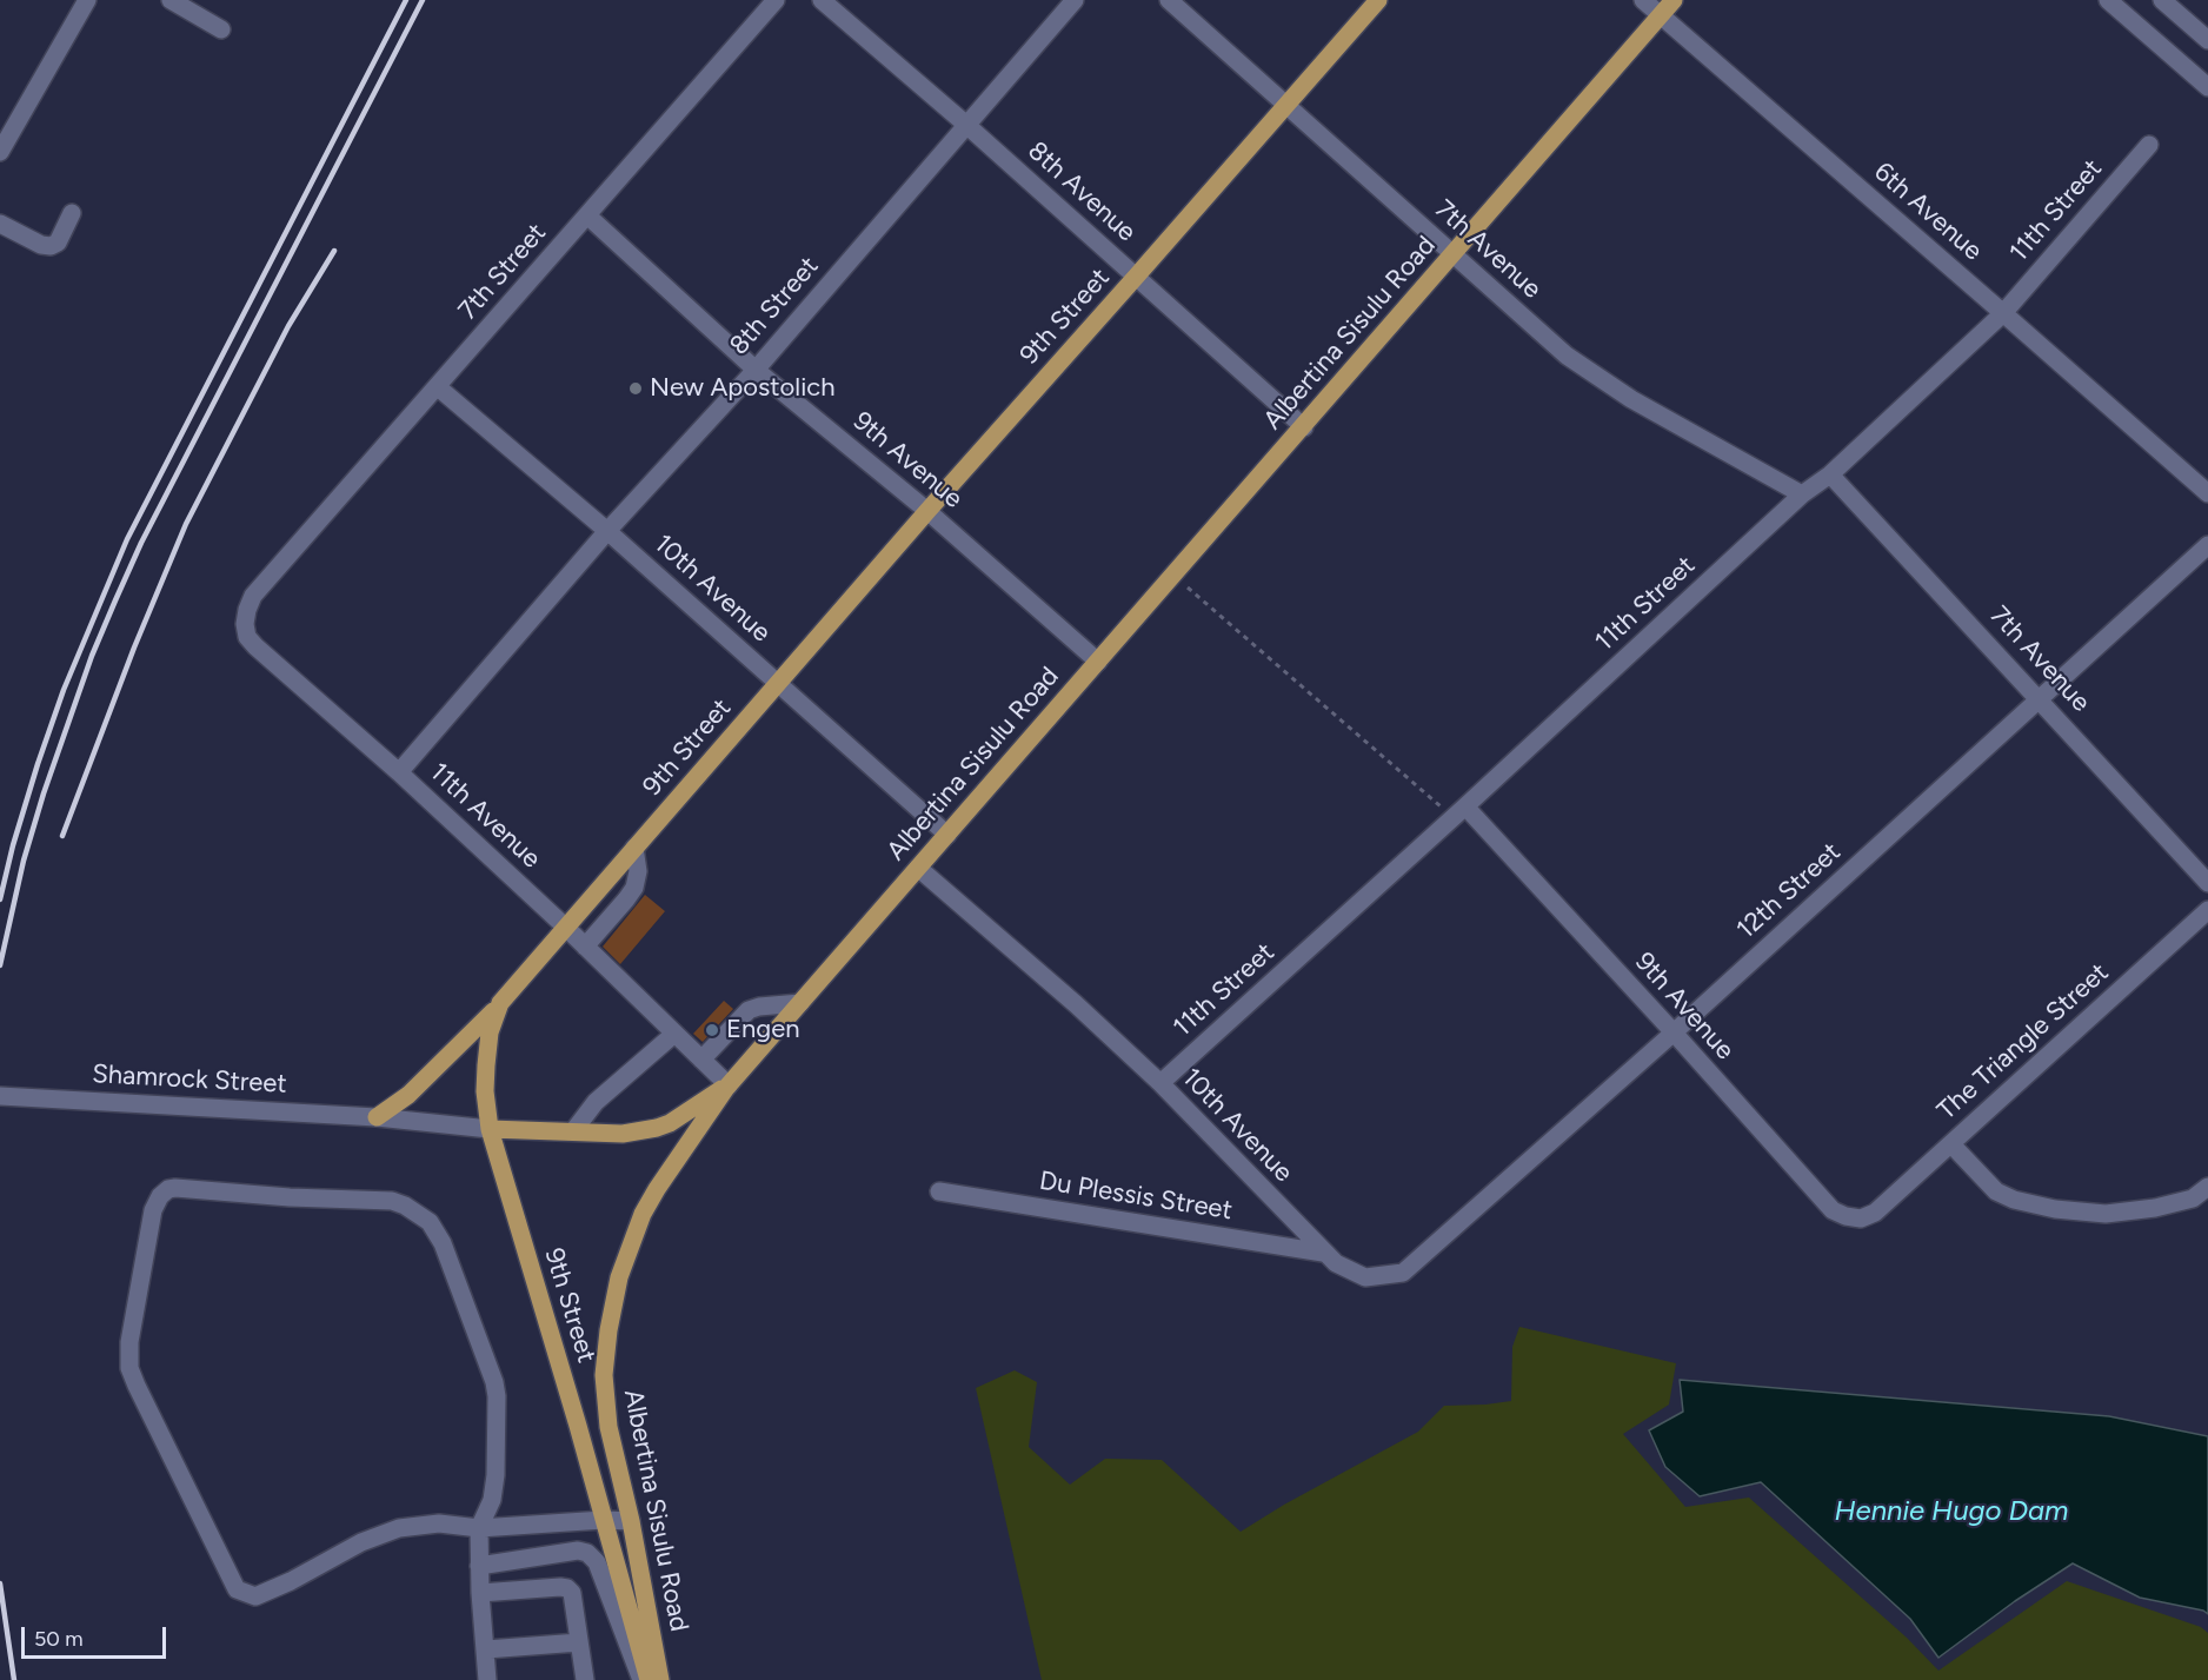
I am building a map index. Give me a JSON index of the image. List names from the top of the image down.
{
  "streets": {
    "main road": ["9th Street", "Albertina Sisulu Road"],
    "street": [
      "8th Avenue",
      "11th Street",
      "6th Avenue",
      "7th Avenue",
      "7th Street",
      "8th Street",
      "9th Avenue",
      "10th Avenue",
      "11th Avenue",
      "12th Street",
      "The Triangle Street",
      "Shamrock Street",
      "Du Plessis Street"
    ]
  },
  "crossings": [
    ["8th Avenue", "8th Street"],
    ["8th Avenue", "9th Street"],
    ["8th Avenue", "Albertina Sisulu Road"],
    ["11th Street", "6th Avenue"],
    ["11th Street", "7th Avenue"],
    ["11th Street", "9th Avenue"],
    ["11th Street", "10th Avenue"],
    ["6th Avenue", "Albertina Sisulu Road"],
    ["7th Avenue", "9th Street"],
    ["7th Avenue", "Albertina Sisulu Road"],
    ["7th Avenue", "12th Street"],
    ["7th Street", "9th Avenue"],
    ["7th Street", "10th Avenue"],
    ["7th Street", "11th Avenue"],
    ["8th Street", "9th Avenue"],
    ["8th Street", "10th Avenue"],
    ["8th Street", "11th Avenue"],
    ["9th Street", "9th Avenue"],
    ["9th Street", "10th Avenue"],
    ["9th Street", "11th Avenue"],
    ["9th Street", "Shamrock Street"],
    ["Albertina Sisulu Road", "9th Avenue"],
    ["Albertina Sisulu Road", "10th Avenue"],
    ["Albertina Sisulu Road", "11th Avenue"],
    ["9th Avenue", "12th Street"],
    ["9th Avenue", "The Triangle Street"],
    ["10th Avenue", "12th Street"],
    ["10th Avenue", "Du Plessis Street"]
  ],
  "water": ["Hennie Hugo Dam"],
  "places": ["New Apostolich", "Engen"],
  "scale_bar": "50 m"
}
